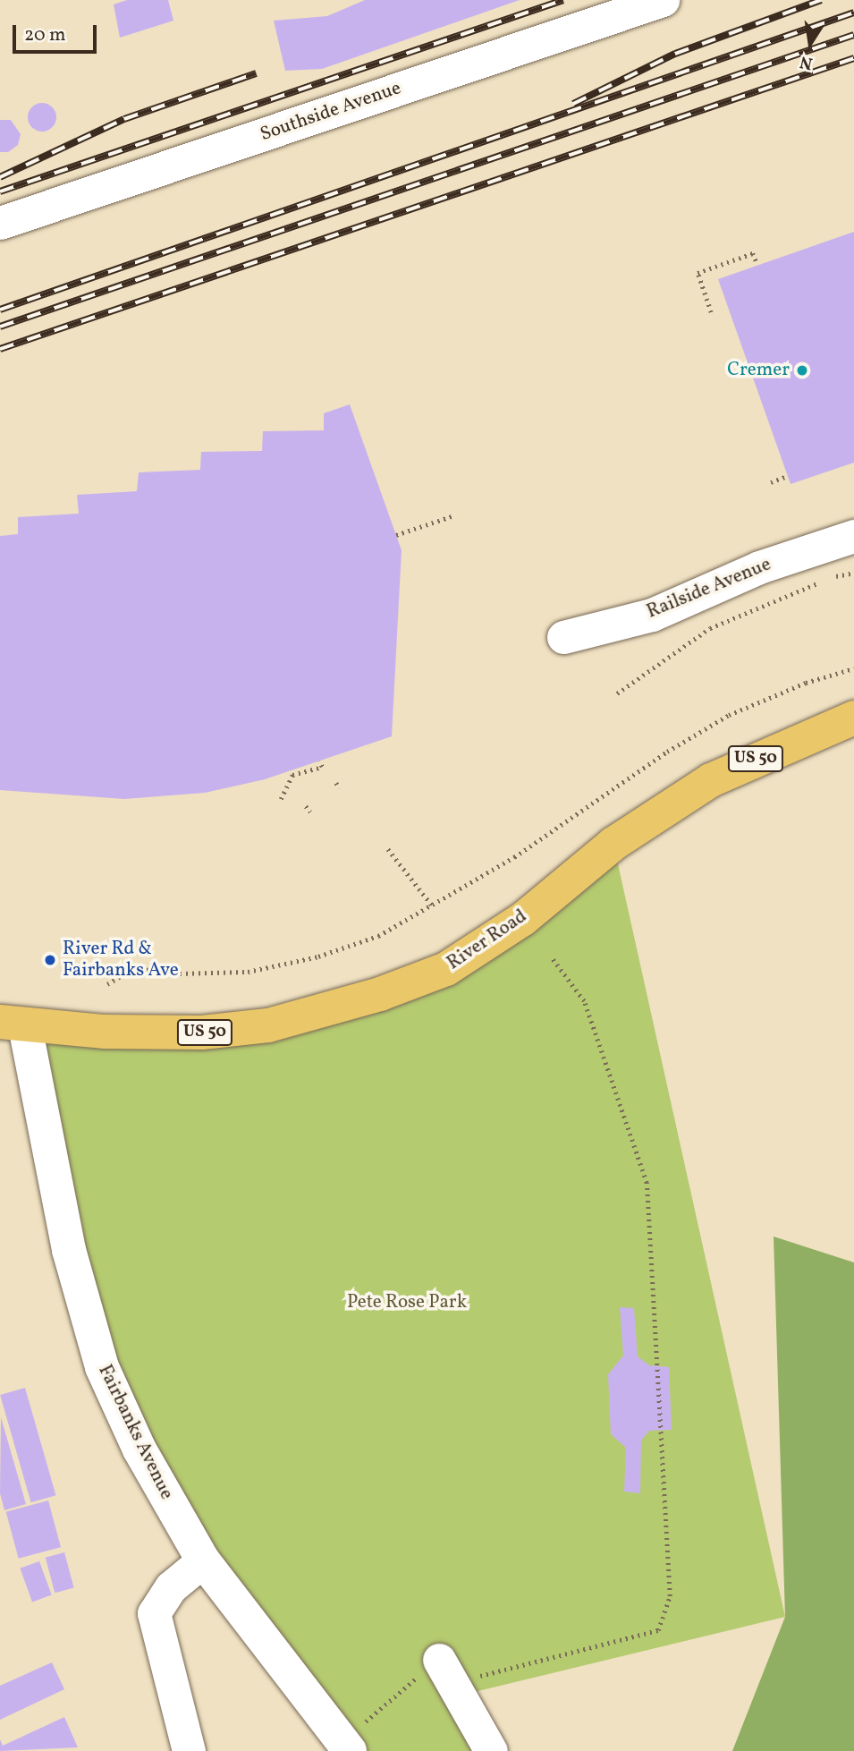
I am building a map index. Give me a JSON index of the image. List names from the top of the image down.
{
  "streets": {
    "main road": ["US 50", "River Road"],
    "street": ["Southside Avenue", "Railside Avenue", "Fairbanks Avenue"]
  },
  "crossings": [
    ["River Road", "Fairbanks Avenue"]
  ],
  "parks": ["Pete Rose Park"],
  "places": ["Cremer", "River Rd & Fairbanks Ave"],
  "scale_bar": "20 m",
  "north": "bottom"
}
